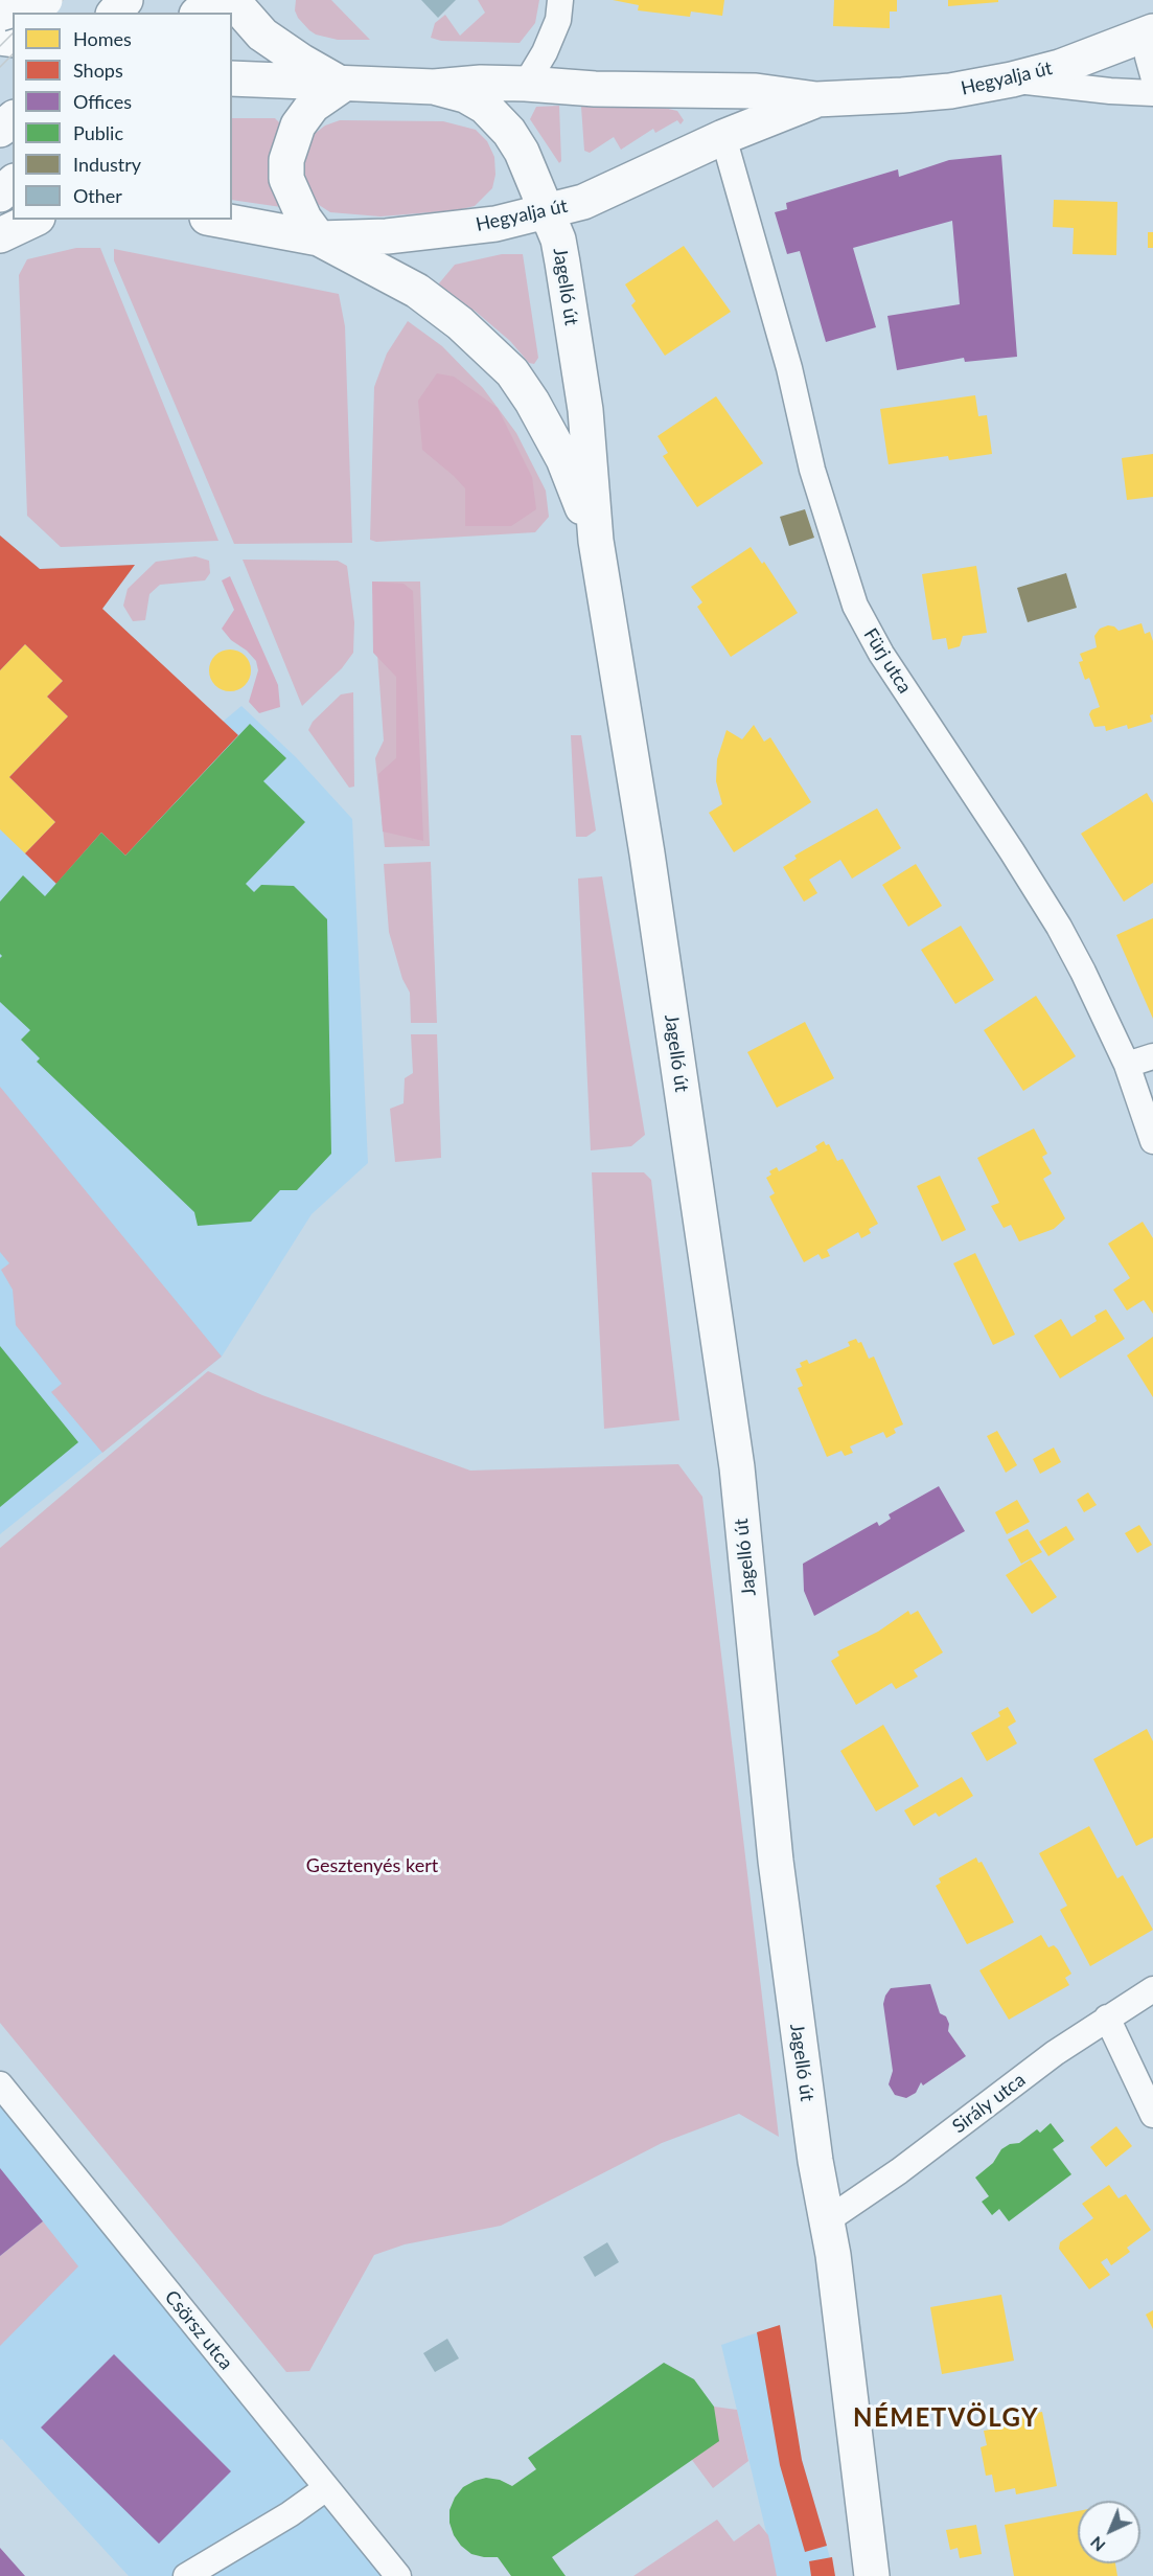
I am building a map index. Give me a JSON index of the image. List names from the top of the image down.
{
  "streets": {
    "street": [
      "Hegyalja út",
      "Jagelló út",
      "Fürj utca",
      "Sirály utca",
      "Csörsz utca"
    ]
  },
  "crossings": [
    ["Hegyalja út", "Jagelló út"],
    ["Hegyalja út", "Fürj utca"],
    ["Jagelló út", "Sirály utca"]
  ],
  "districts": ["NÉMETVÖLGY"],
  "parks": ["Gesztenyés kert"],
  "legend": [
    "Homes",
    "Shops",
    "Offices",
    "Public",
    "Industry",
    "Other"
  ],
  "north": "bottom left"
}
